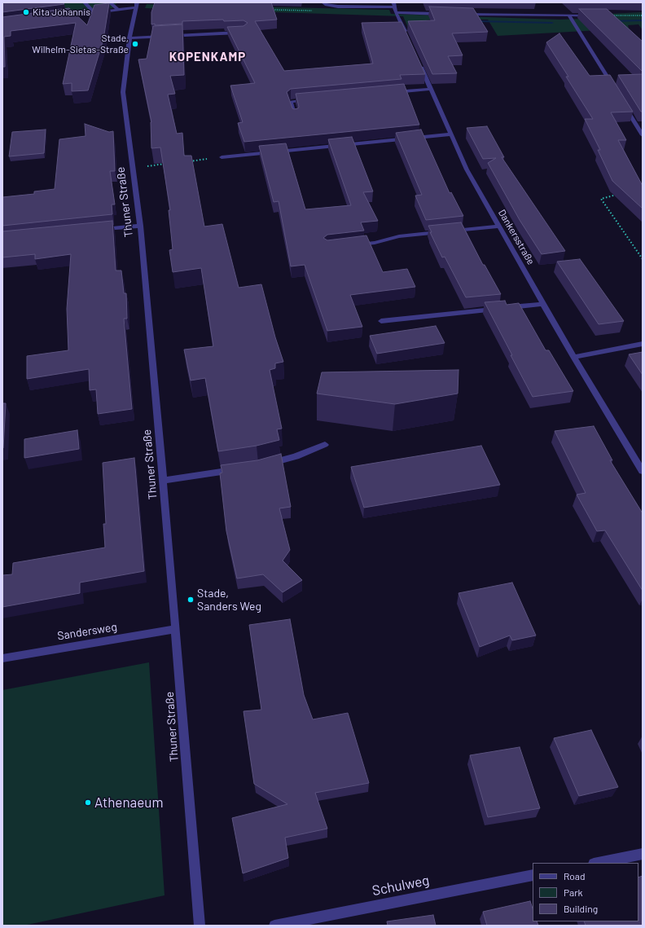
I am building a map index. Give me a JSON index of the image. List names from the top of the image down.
{
  "streets": {
    "street": [
      "Thuner Straße",
      "Dankersstraße",
      "Sandersweg",
      "Schulweg"
    ]
  },
  "crossings": [
    ["Thuner Straße", "Sandersweg"]
  ],
  "districts": ["KOPENKAMP"],
  "places": [
    "Kita Johannis",
    "Stade, Wilhelm-Sietas-Straße",
    "Stade, Sanders Weg",
    "Athenaeum"
  ],
  "legend": ["Road", "Park", "Building"]
}
